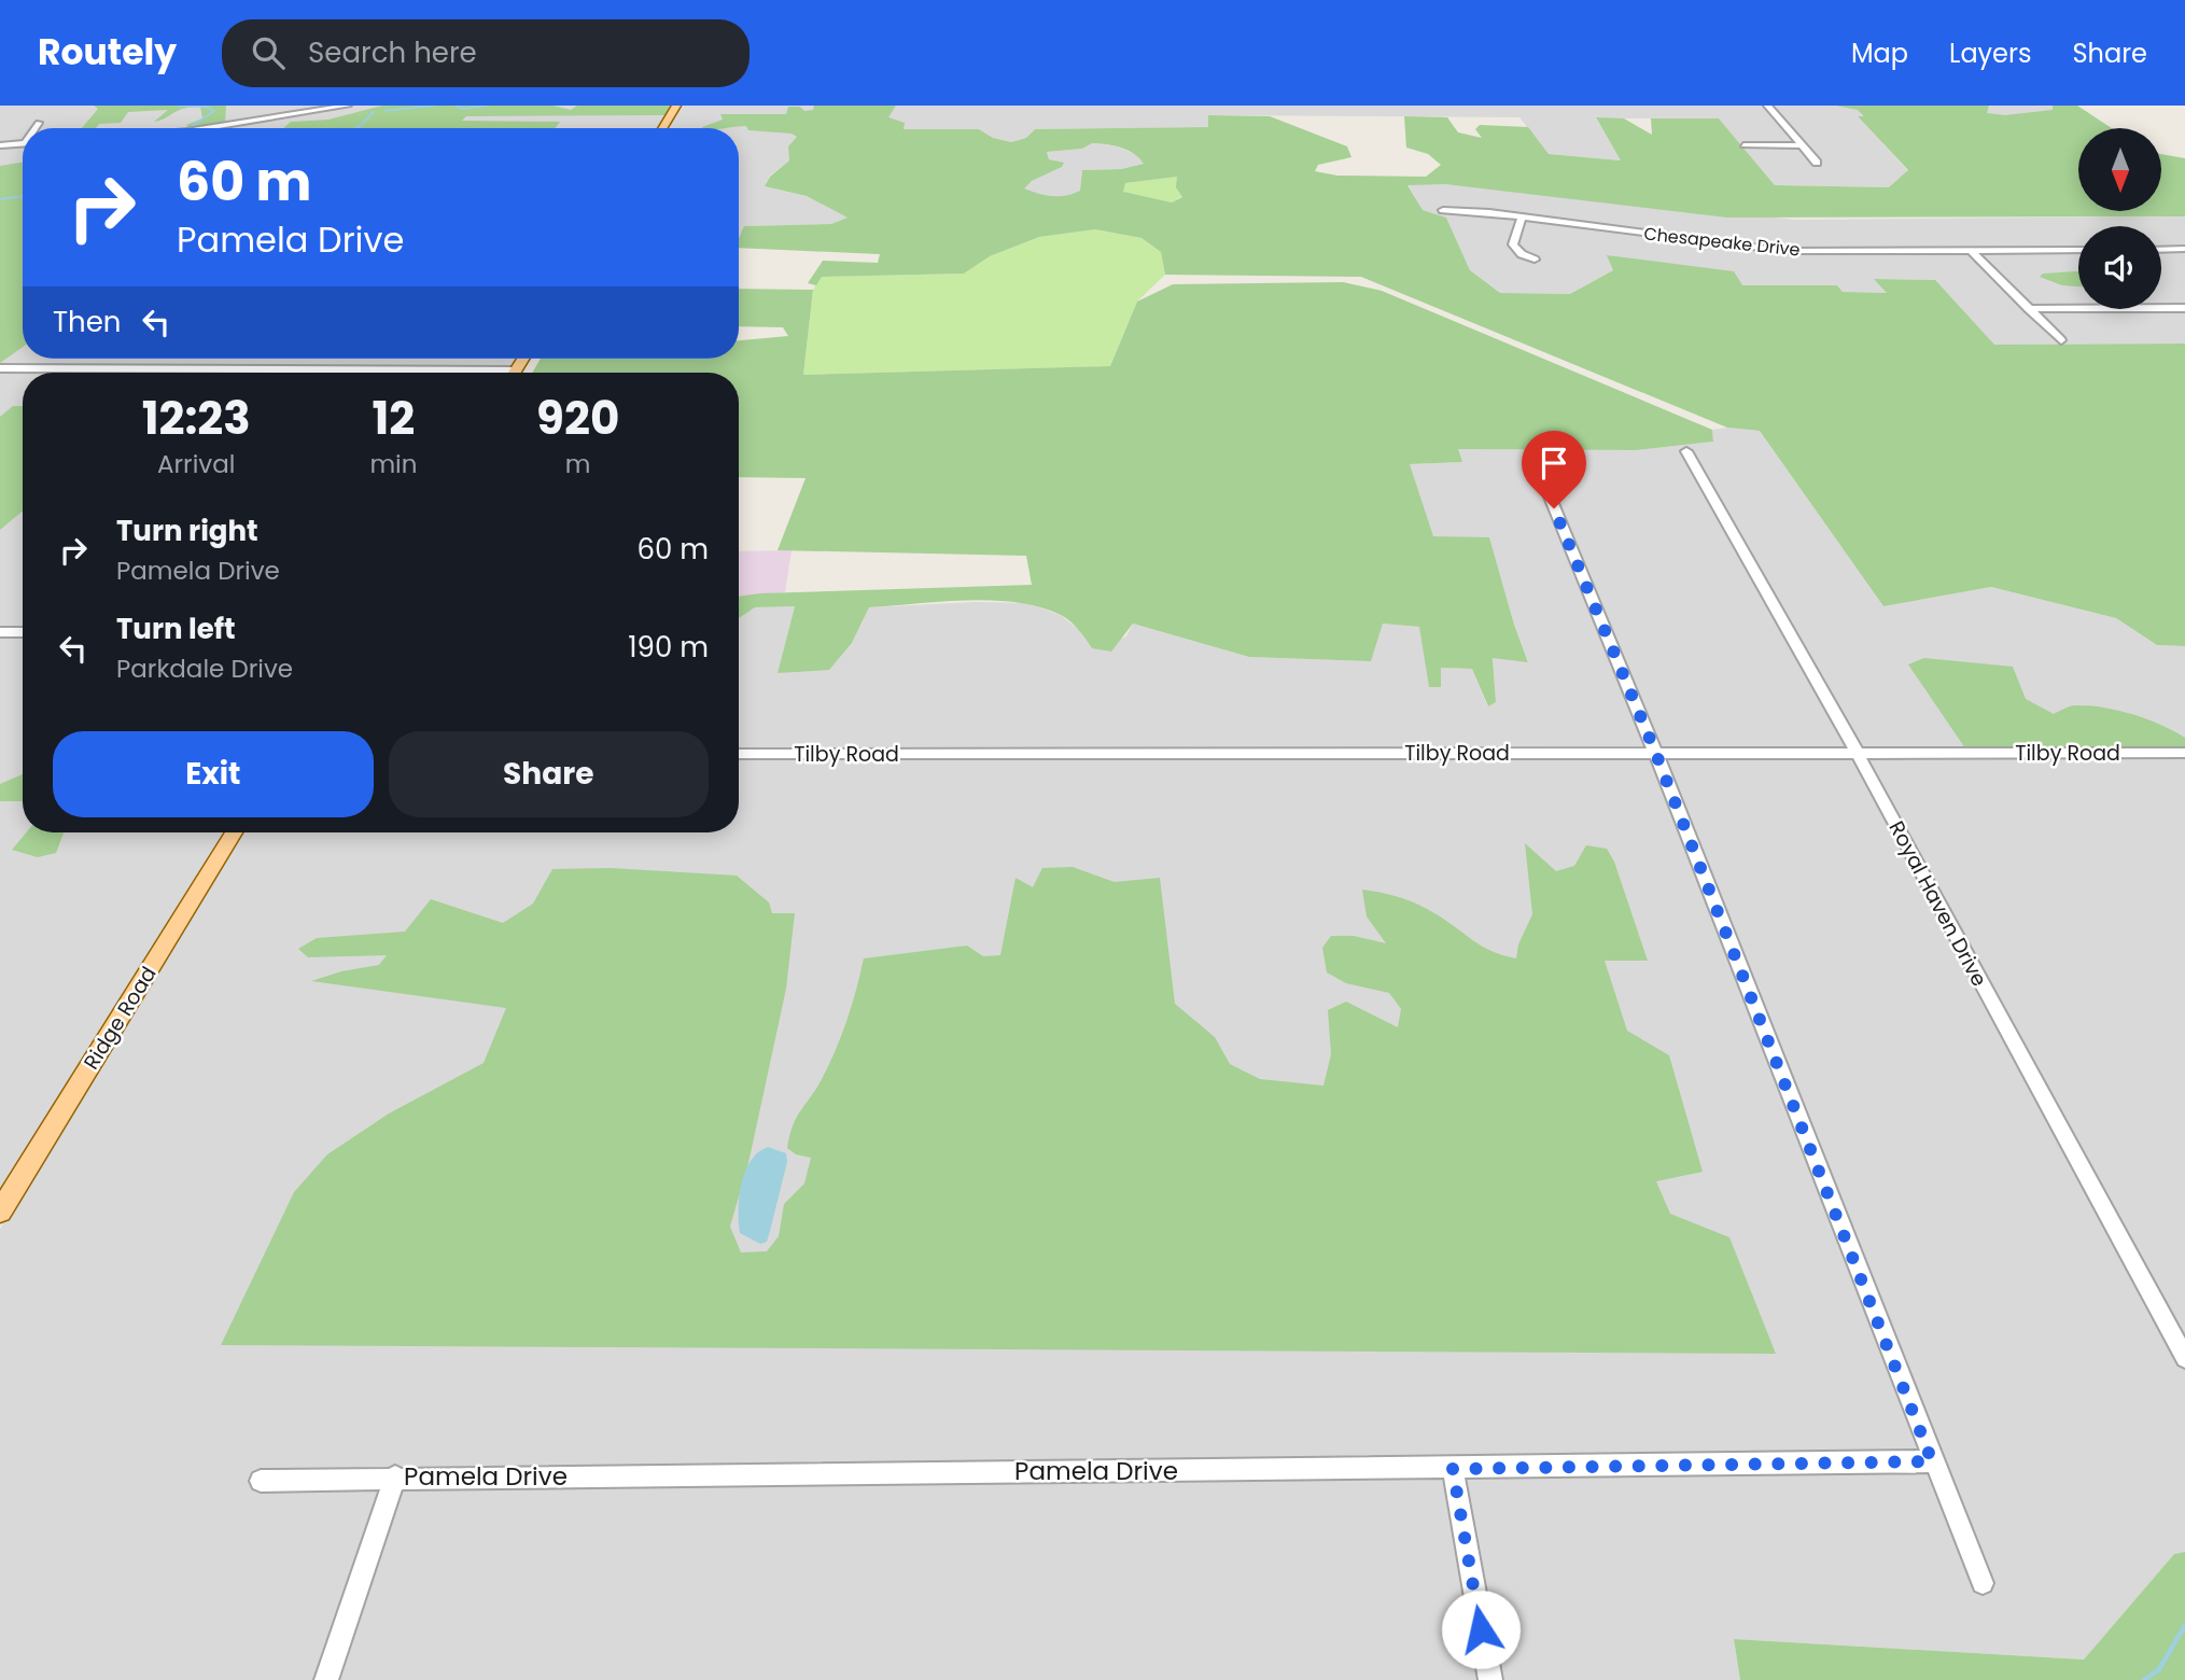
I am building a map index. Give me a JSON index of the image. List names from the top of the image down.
{
  "streets": {
    "main road": ["Ridge Road"],
    "street": [
      "Chesapeake Drive",
      "Tilby Road",
      "Royal Haven Drive",
      "Pamela Drive"
    ]
  },
  "crossings": [
    ["Tilby Road", "Royal Haven Drive"]
  ],
  "north": "bottom",
  "page": {
    "header": "Routely",
    "search": "Search here",
    "nav": ["Map", "Layers", "Share"],
    "turn": ["60 m", "Pamela Drive"],
    "then": "Then",
    "eta": [
      "12:23",
      "Arrival",
      "12",
      "min",
      "920",
      "m"
    ],
    "list": [
      {
        "name": "Turn right",
        "note": "Pamela Drive",
        "value": "60 m"
      },
      {
        "name": "Turn left",
        "note": "Parkdale Drive",
        "value": "190 m"
      }
    ],
    "buttons": ["Exit", "Share"]
  }
}
